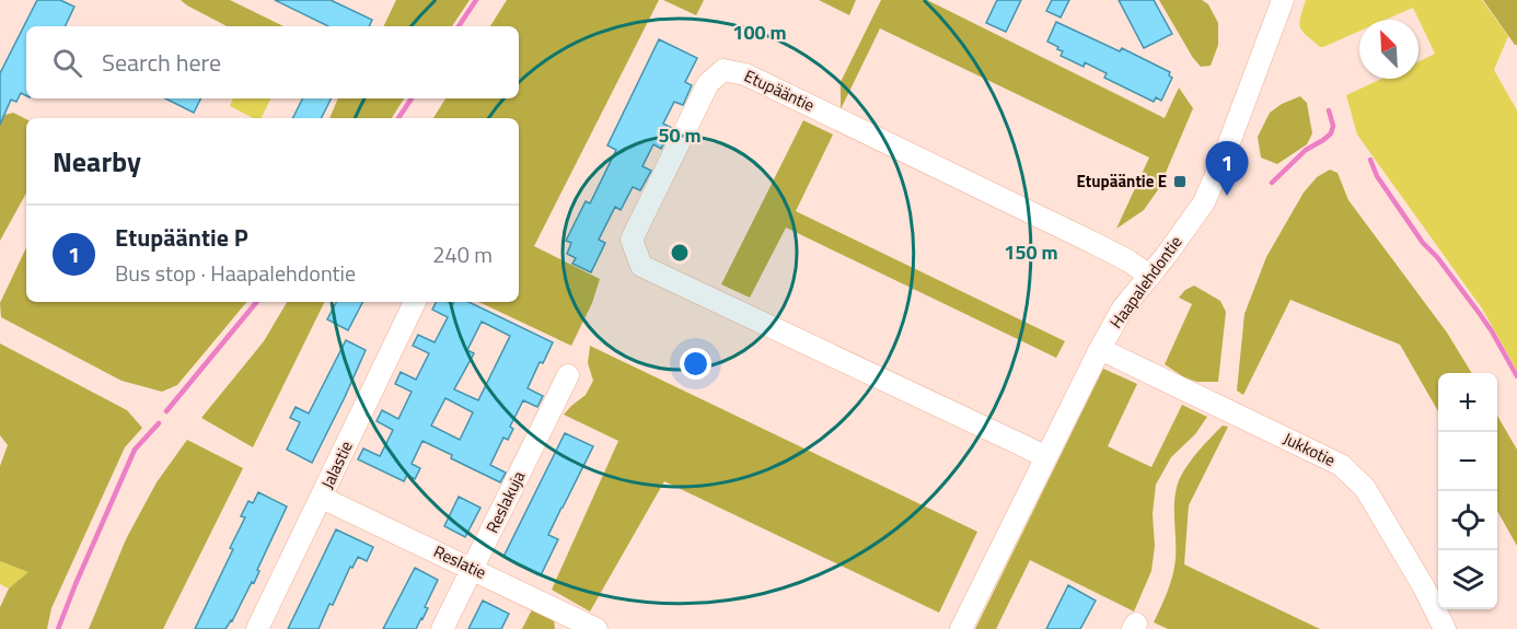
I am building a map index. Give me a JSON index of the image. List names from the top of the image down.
{
  "streets": {
    "street": [
      "Etupääntie",
      "Haapalehdontie",
      "Jukkotie",
      "Jalastie",
      "Reslakuja",
      "Reslatie"
    ]
  },
  "crossings": [
    ["Etupääntie", "Haapalehdontie"],
    ["Haapalehdontie", "Jukkotie"],
    ["Jalastie", "Reslatie"],
    ["Reslakuja", "Reslatie"]
  ],
  "places": {
    "transit": ["Etupääntie E"]
  },
  "north": "top left",
  "page": {
    "search": "Search here",
    "heading": "Nearby",
    "pins": "1",
    "list": [
      {
        "mark": "1",
        "name": "Etupääntie P",
        "note": "Bus stop · Haapalehdontie",
        "value": "240 m"
      }
    ],
    "map_buttons": ["+", "−"]
  },
  "rings": ["100 m", "50 m", "150 m"]
}
